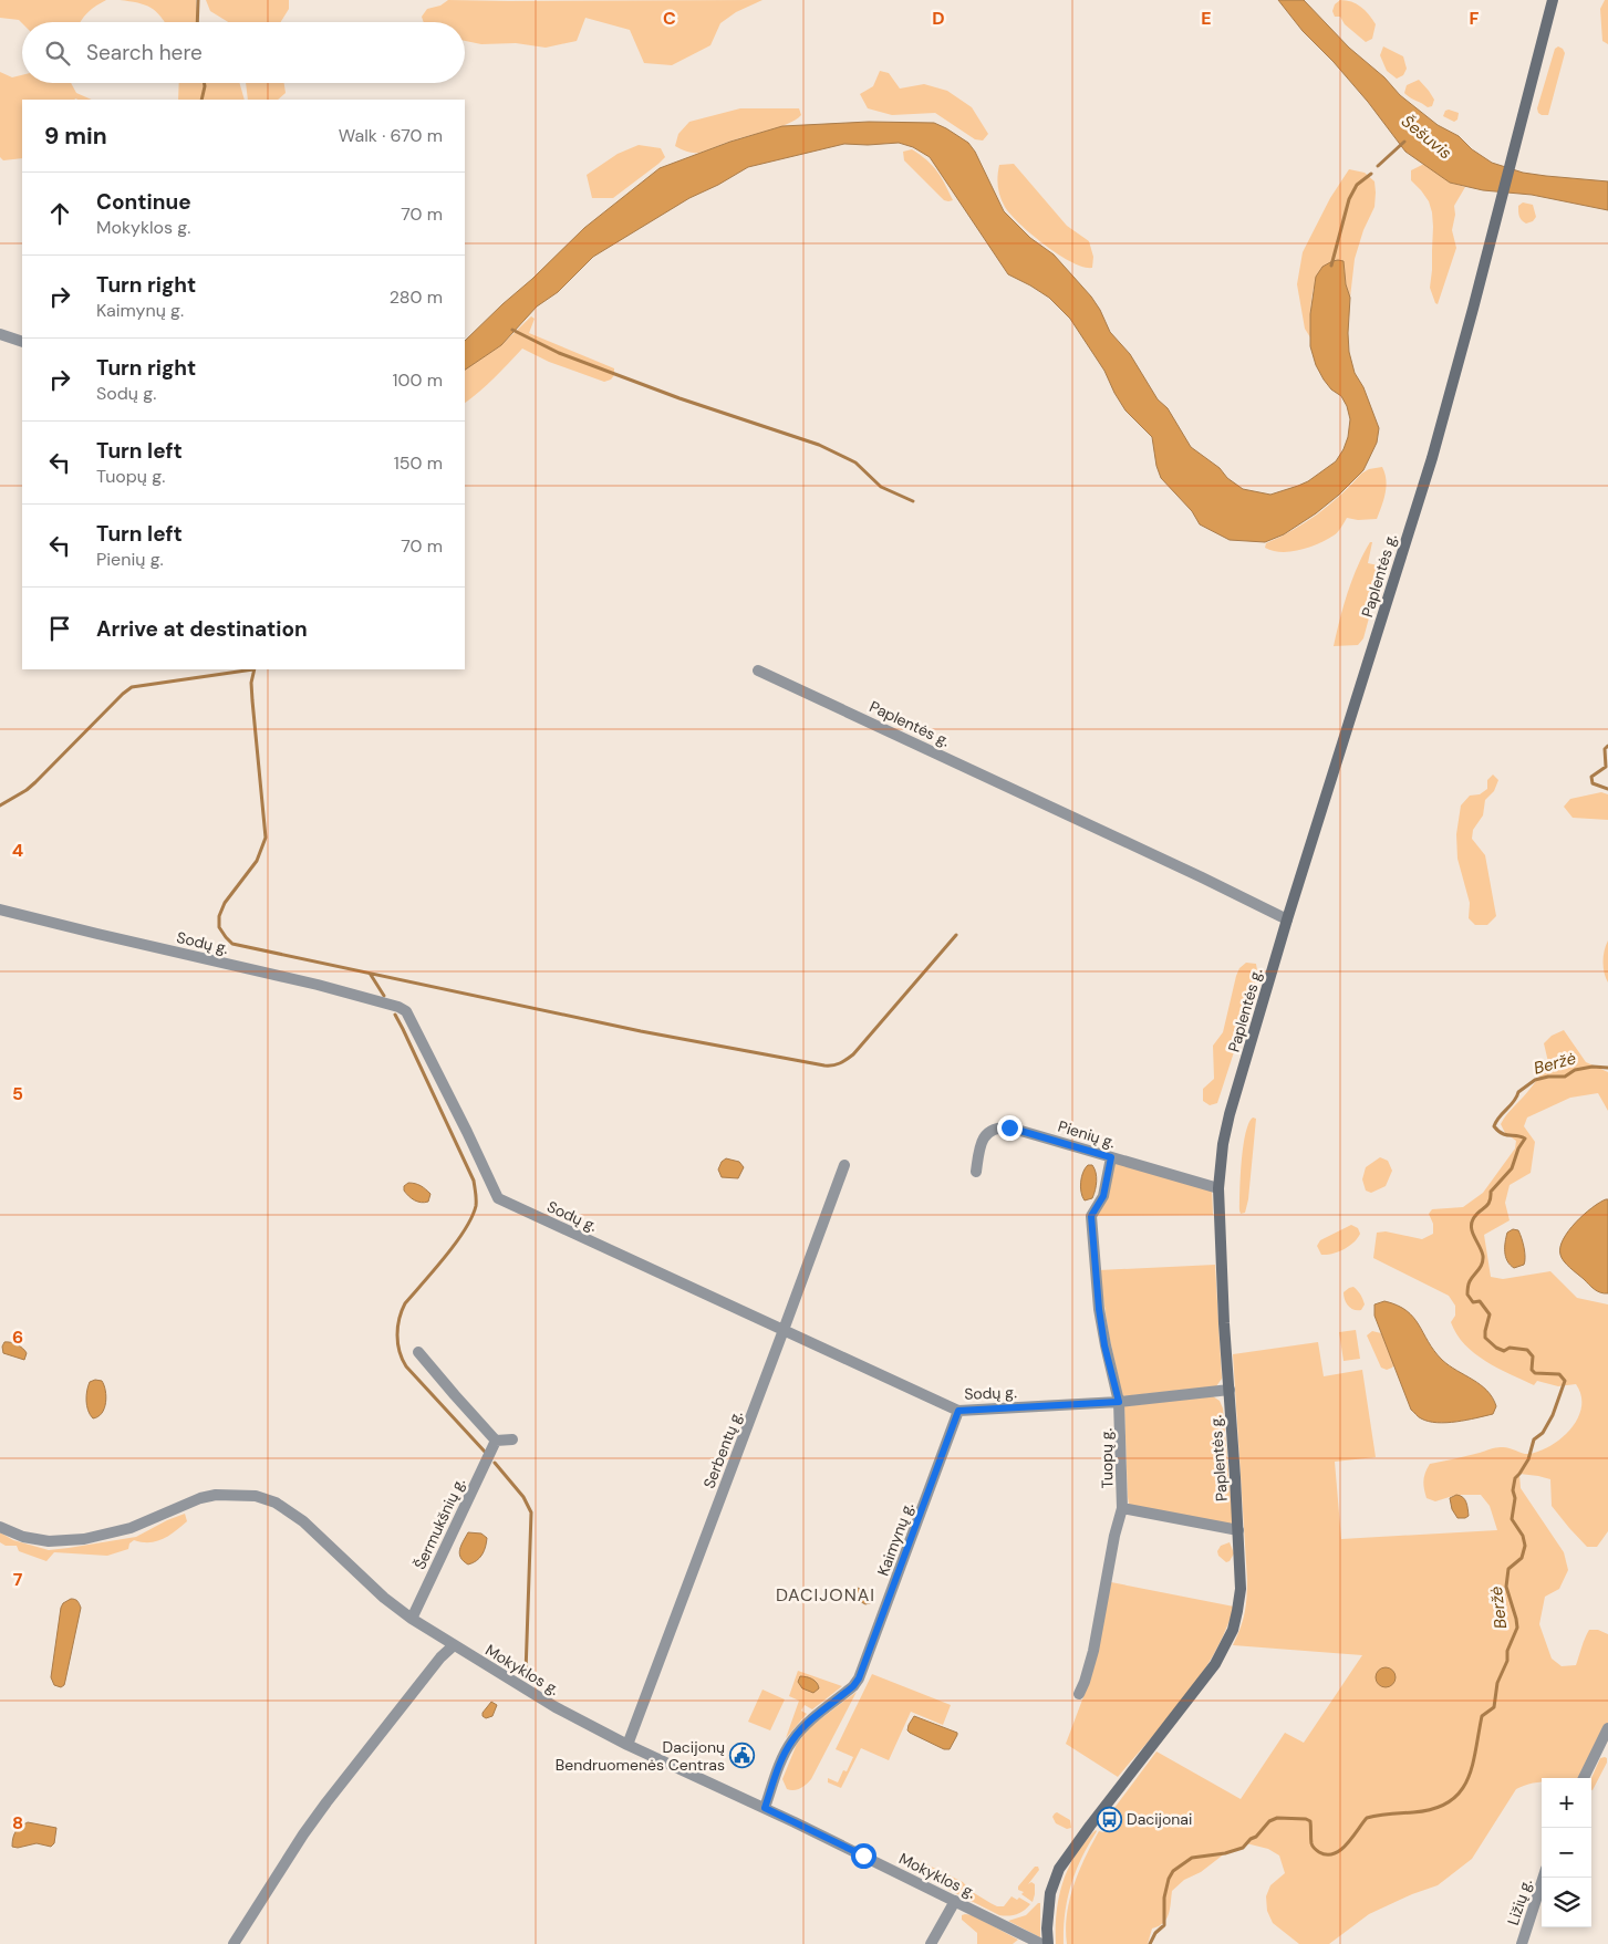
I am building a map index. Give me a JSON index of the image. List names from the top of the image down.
{
  "streets": {
    "main road": ["Paplentės g."],
    "street": [
      "Sodų g.",
      "Pienių g.",
      "Serbentų g.",
      "Tuopų g.",
      "Šermukšnių g.",
      "Kaimynų g.",
      "Mokyklos g.",
      "Ližių g."
    ]
  },
  "crossings": [
    ["Paplentės g.", "Sodų g."],
    ["Paplentės g.", "Pienių g."],
    ["Sodų g.", "Serbentų g."],
    ["Sodų g.", "Tuopų g."],
    ["Sodų g.", "Kaimynų g."],
    ["Pienių g.", "Tuopų g."],
    ["Serbentų g.", "Mokyklos g."],
    ["Šermukšnių g.", "Mokyklos g."],
    ["Kaimynų g.", "Mokyklos g."]
  ],
  "districts": ["DACIJONAI"],
  "water": ["Šešuvis", "Beržė"],
  "places": {
    "public building": ["Dacijonų Bendruomenės Centras"],
    "bus stop": ["Dacijonai"]
  },
  "page": {
    "search": "Search here",
    "heading": ["9 min", "Walk · 670 m"],
    "list": [
      ["Continue", "Mokyklos g.", "70 m"],
      ["Turn right", "Kaimynų g.", "280 m"],
      ["Turn right", "Sodų g.", "100 m"],
      ["Turn left", "Tuopų g.", "150 m"],
      ["Turn left", "Pienių g.", "70 m"],
      "Arrive at destination"
    ],
    "map_buttons": ["+", "−"]
  },
  "grid": {
    "columns": [
      "C",
      "D",
      "E",
      "F"
    ],
    "rows": [
      "4",
      "5",
      "6",
      "7",
      "8"
    ]
  }
}
